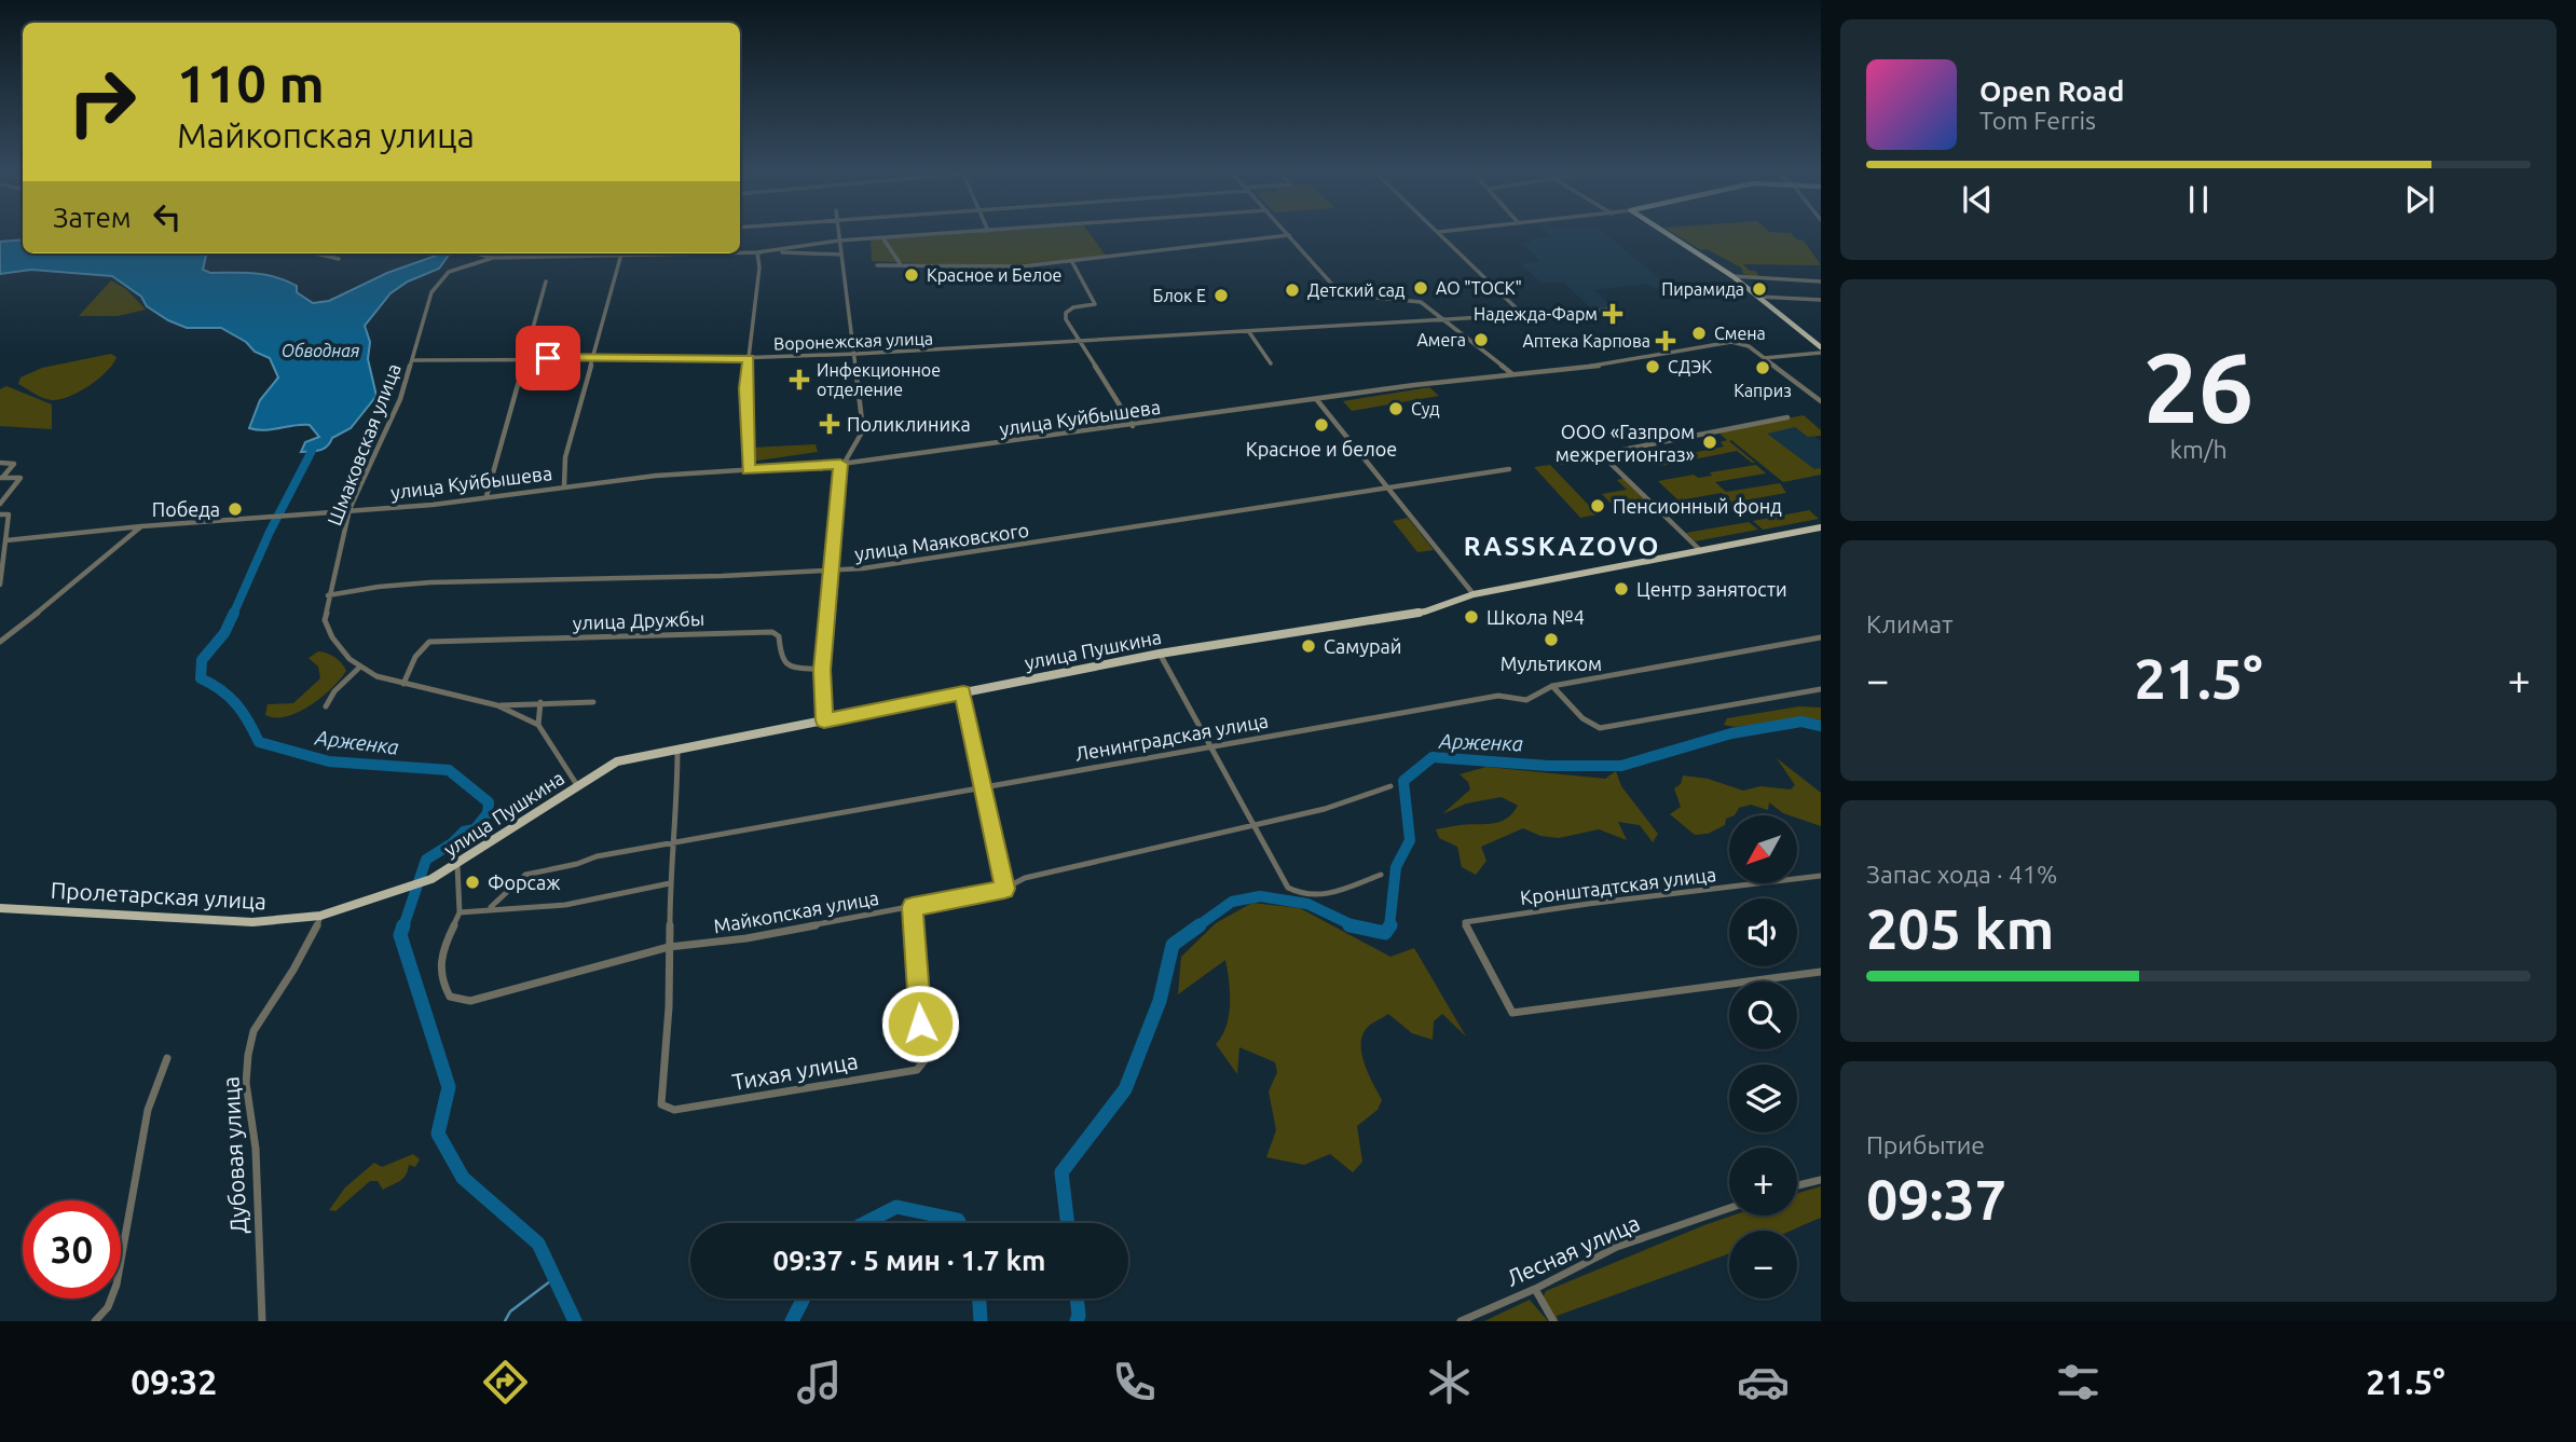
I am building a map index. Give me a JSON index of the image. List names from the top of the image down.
{
  "streets": {
    "main road": ["улица Пушкина", "Пролетарская улица"],
    "street": [
      "Воронежская улица",
      "улица Куйбышева",
      "Шмаковская улица",
      "улица Маяковского",
      "улица Дружбы",
      "Ленинградская улица",
      "Кронштадтская улица",
      "Майкопская улица",
      "Тихая улица",
      "Дубовая улица",
      "Лесная улица"
    ]
  },
  "crossings": [
    ["Воронежская улица", "Шмаковская улица"],
    ["улица Куйбышева", "Шмаковская улица"],
    ["Шмаковская улица", "улица Маяковского"],
    ["Шмаковская улица", "улица Дружбы"],
    ["улица Пушкина", "Пролетарская улица"],
    ["Пролетарская улица", "Дубовая улица"]
  ],
  "districts": ["RASSKAZOVO"],
  "water": ["Обводная", "Арженка"],
  "places": {
    "other": [
      "Красное и Белое",
      "АО \"ТОСК\"",
      "Пирамида",
      "Детский сад",
      "Блок Е",
      "Смена",
      "Амега",
      "СДЭК",
      "Каприз",
      "Суд",
      "Красное и белое",
      "ООО «Газпром межрегионгаз»",
      "Пенсионный фонд",
      "Победа",
      "Центр занятости",
      "Школа №4",
      "Мультиком",
      "Самурай",
      "Форсаж"
    ],
    "health": [
      "Надежда-Фарм",
      "Аптека Карпова",
      "Инфекционное отделение",
      "Поликлиника"
    ]
  },
  "north": "bottom left",
  "page": {
    "turn": ["110 m", "Майкопская улица"],
    "song": ["Open Road", "Tom Ferris"],
    "then": "Затем",
    "tile": [
      ["26", "km/h"],
      "Климат",
      ["Запас хода · 41%", "205 km"],
      ["Прибытие", "09:37"]
    ],
    "heat": ["−", "21.5°", "+"],
    "map_buttons": ["+", "−"],
    "limit": "30",
    "trip": "09:37 · 5 мин · 1.7 km",
    "tabs": ["09:32", "21.5°"]
  }
}
